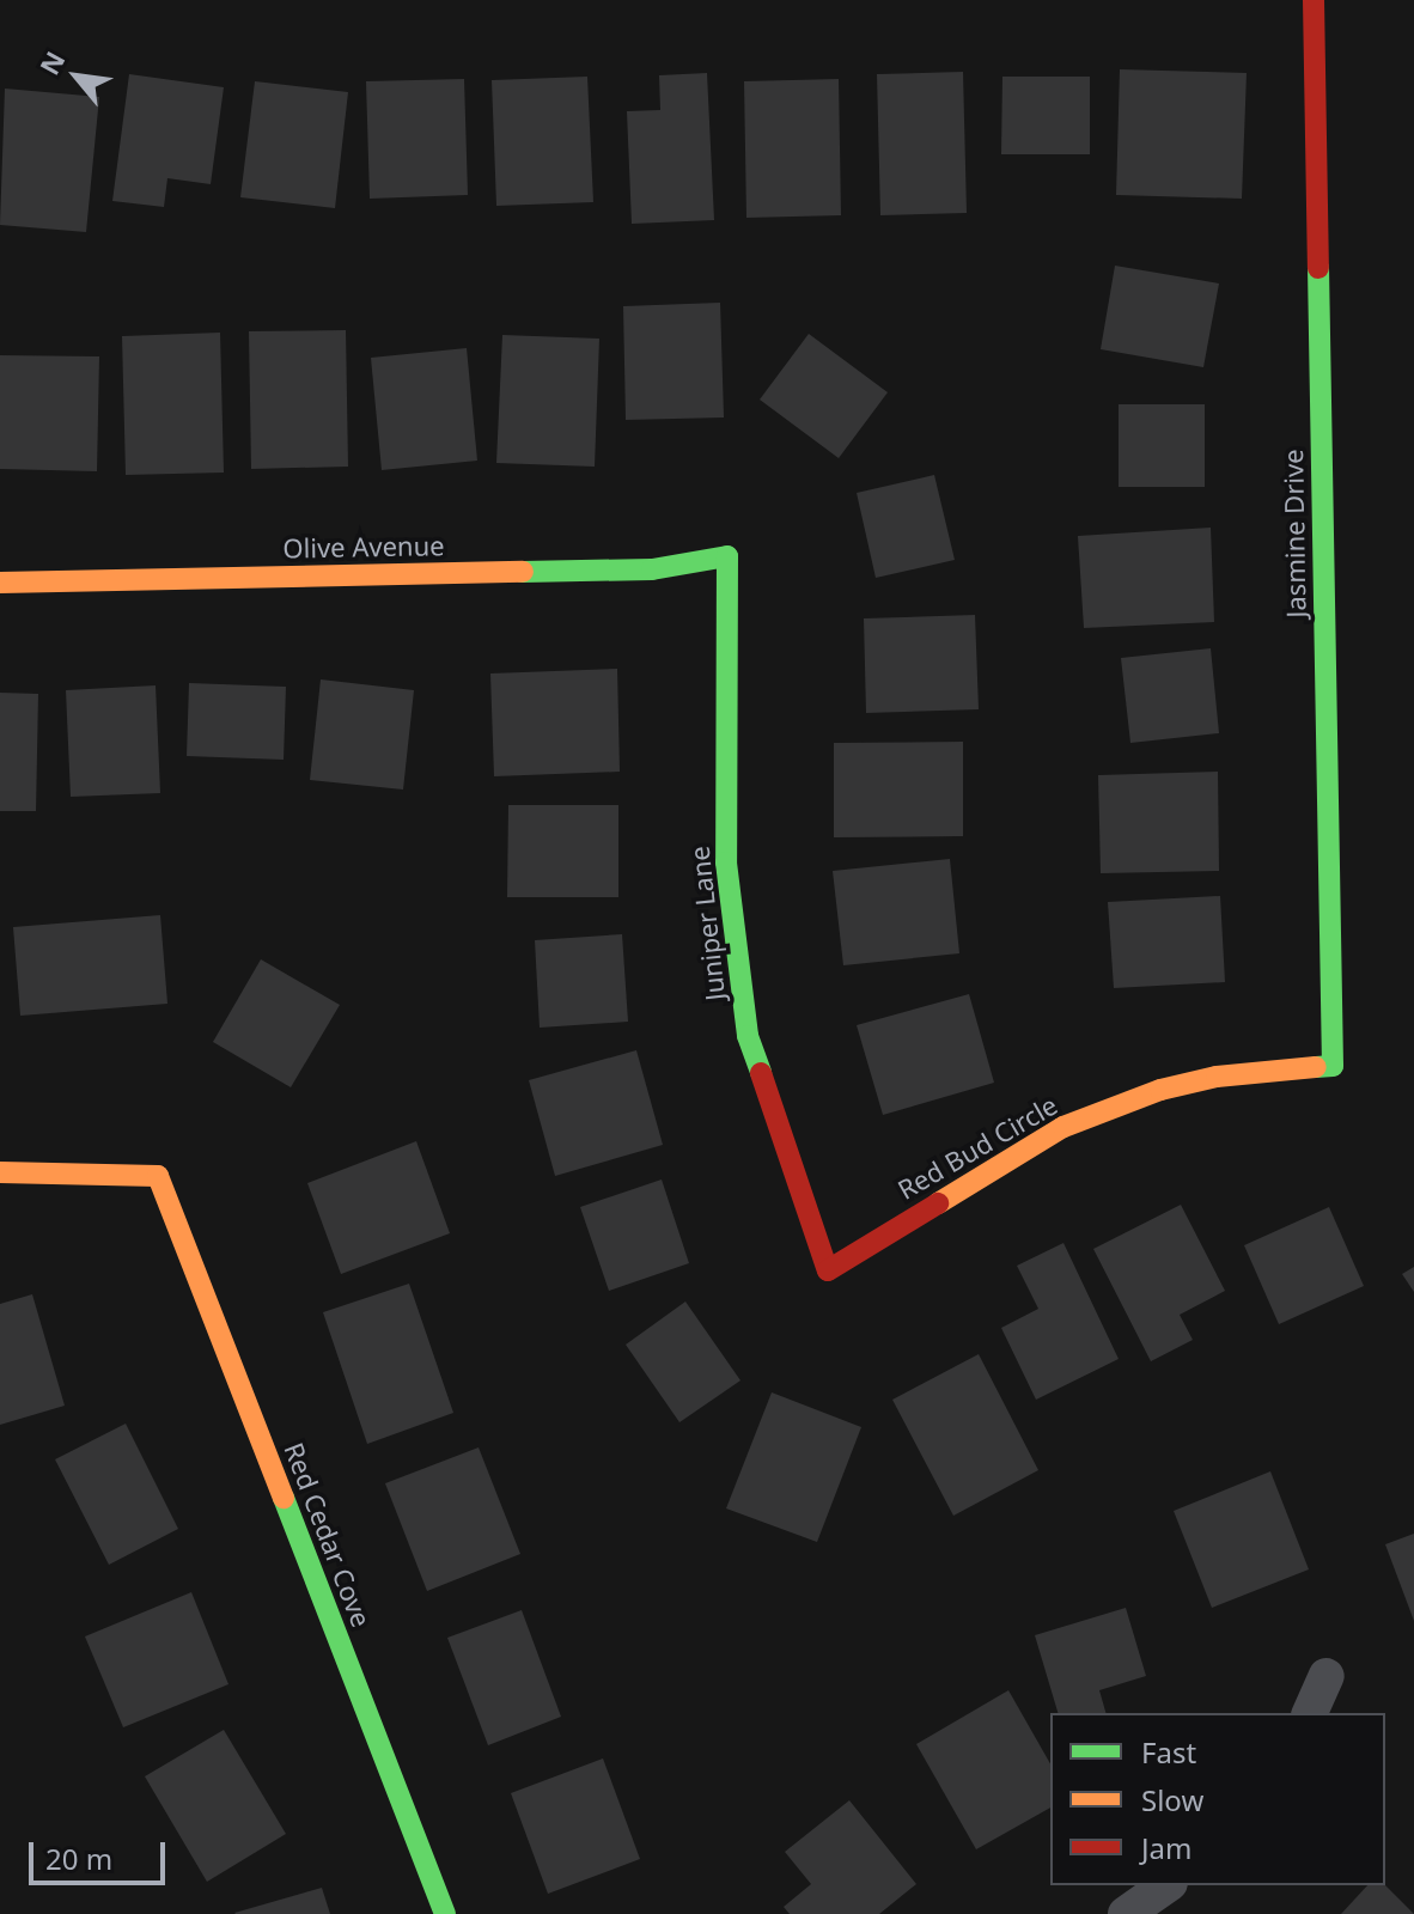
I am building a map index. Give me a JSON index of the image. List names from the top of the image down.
{
  "streets": {
    "street": [
      "Jasmine Drive",
      "Olive Avenue",
      "Juniper Lane",
      "Red Bud Circle",
      "Red Cedar Cove"
    ]
  },
  "crossings": [
    ["Jasmine Drive", "Red Bud Circle"],
    ["Olive Avenue", "Juniper Lane"],
    ["Juniper Lane", "Red Bud Circle"]
  ],
  "legend": ["Fast", "Slow", "Jam"],
  "scale_bar": "20 m",
  "north": "top left"
}
